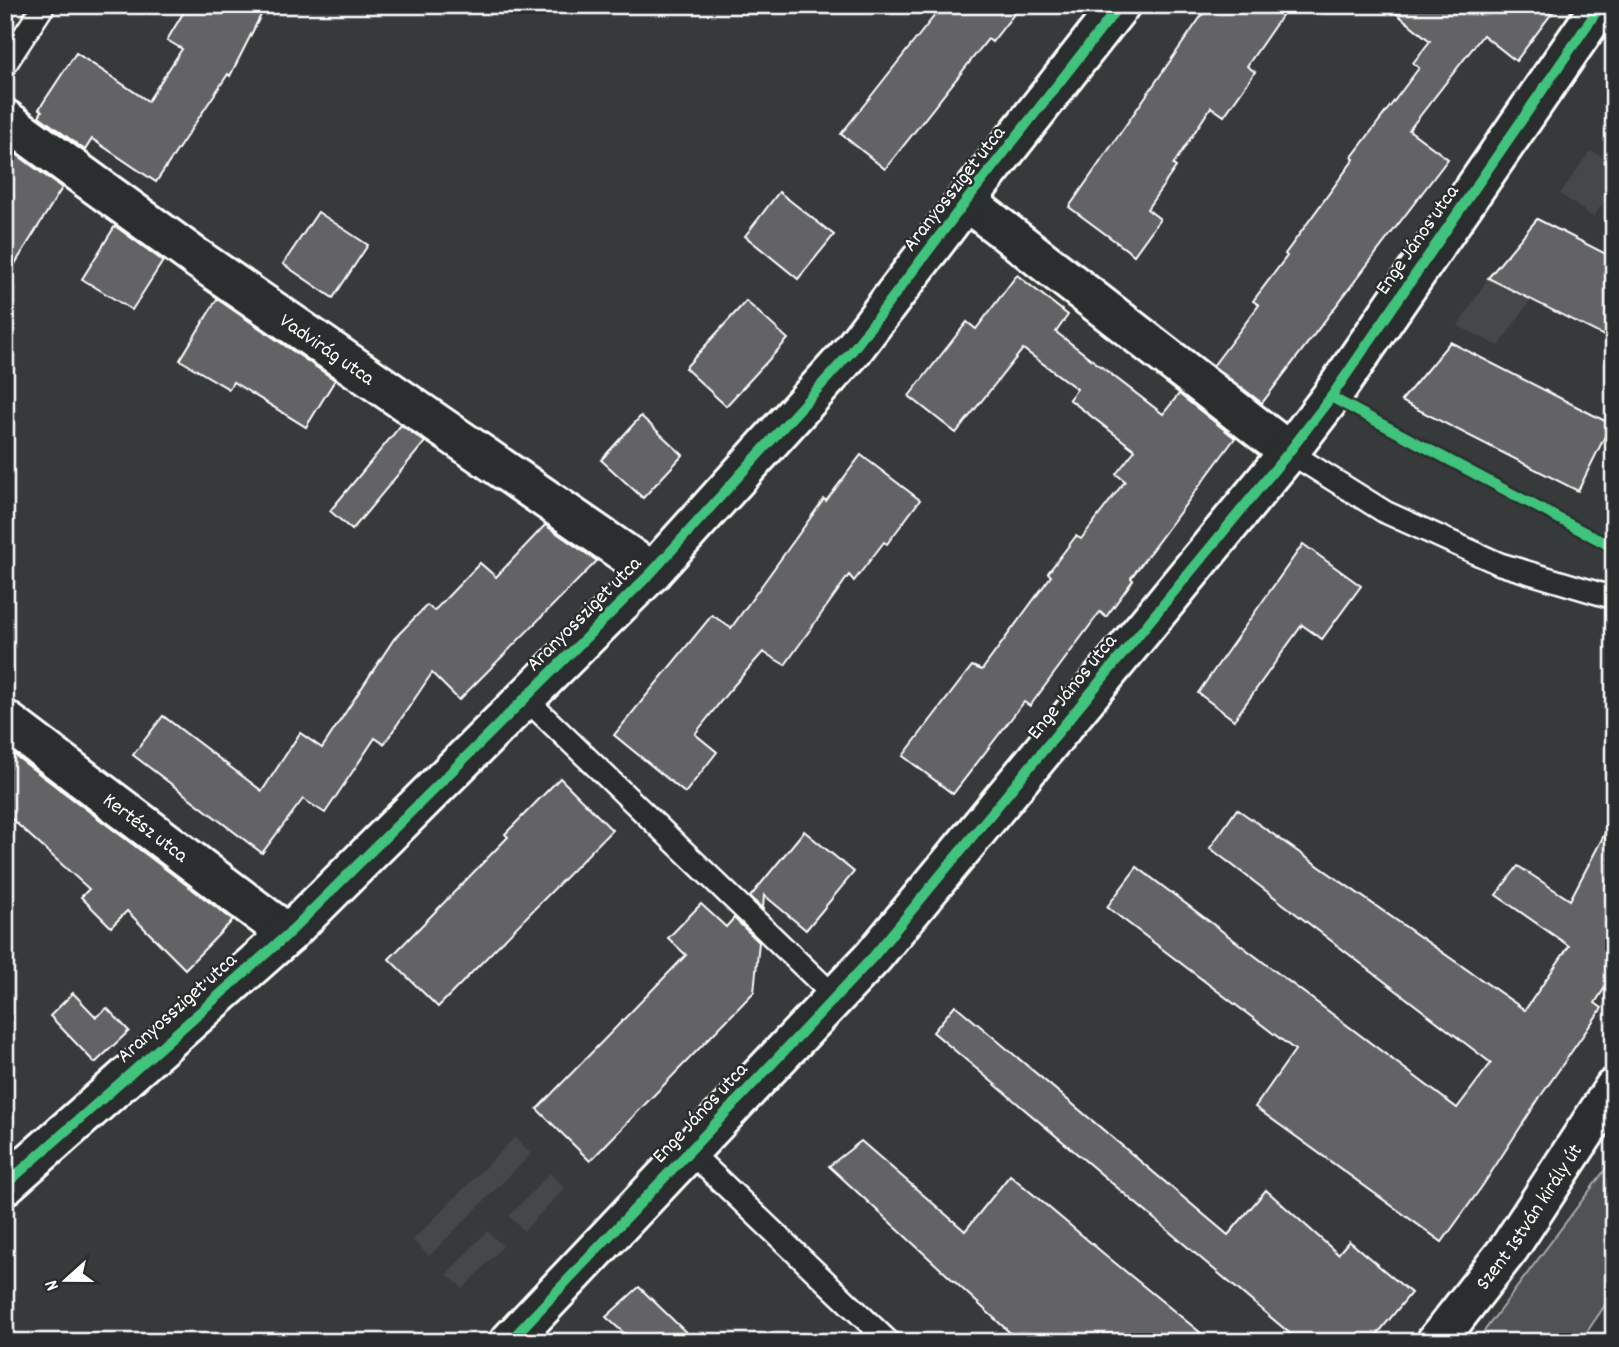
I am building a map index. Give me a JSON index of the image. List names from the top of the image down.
{
  "streets": {
    "street": [
      "Aranyossziget utca",
      "Enge János utca",
      "Vadvirág utca",
      "Kertész utca",
      "Szent István király út"
    ]
  },
  "crossings": [
    ["Aranyossziget utca", "Vadvirág utca"],
    ["Aranyossziget utca", "Kertész utca"]
  ],
  "north": "left"
}
